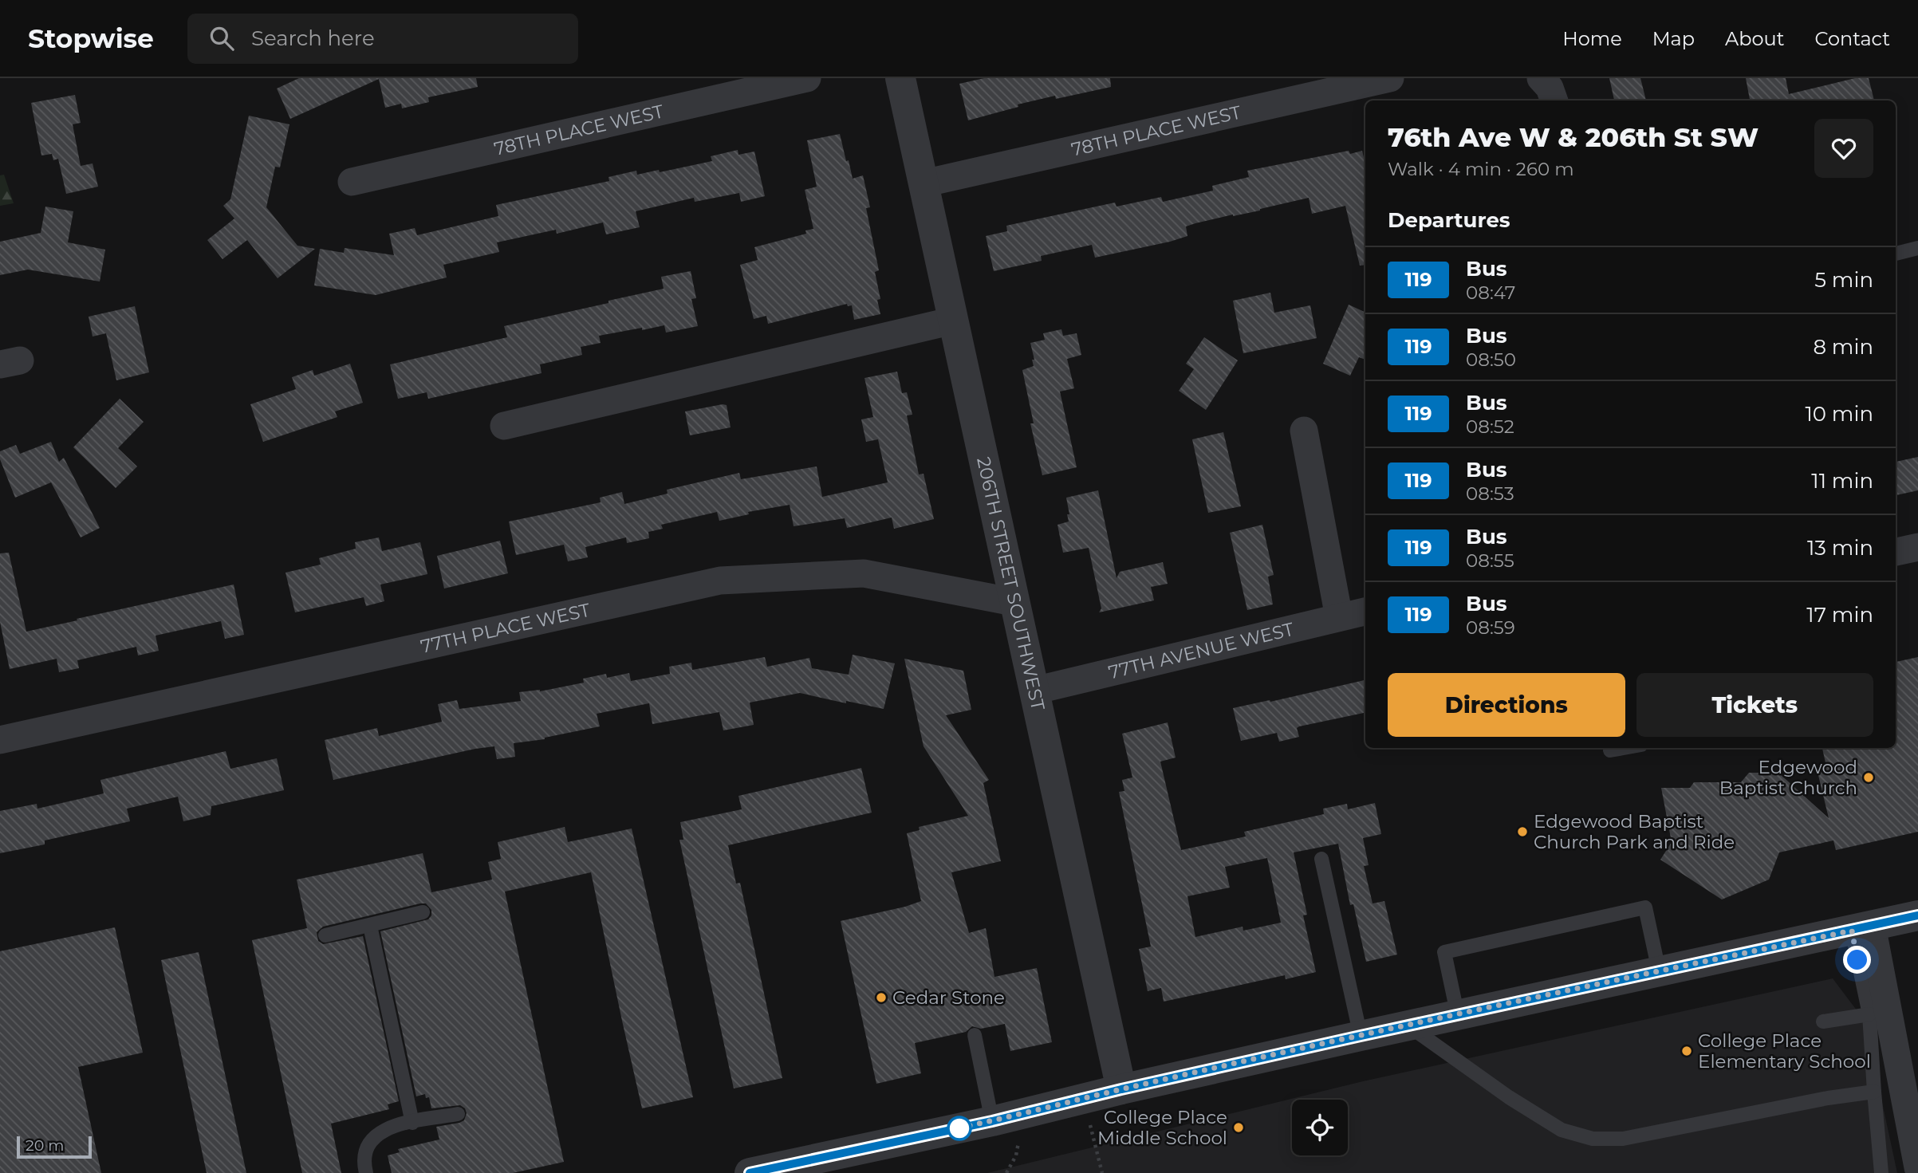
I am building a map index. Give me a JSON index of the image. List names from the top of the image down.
{
  "streets": {
    "street": [
      "78TH PLACE WEST",
      "206TH STREET SOUTHWEST",
      "77TH PLACE WEST",
      "77TH AVENUE WEST"
    ]
  },
  "crossings": [
    ["78TH PLACE WEST", "206TH STREET SOUTHWEST"],
    ["206TH STREET SOUTHWEST", "77TH PLACE WEST"],
    ["206TH STREET SOUTHWEST", "77TH AVENUE WEST"]
  ],
  "places": [
    "Edgewood Baptist Church",
    "Edgewood Baptist Church Park and Ride",
    "Cedar Stone",
    "College Place Elementary School",
    "College Place Middle School"
  ],
  "lines": ["bus line 119"],
  "scale_bar": "20 m",
  "page": {
    "header": "Stopwise",
    "search": "Search here",
    "nav": [
      "Home",
      "Map",
      "About",
      "Contact"
    ],
    "heading": [
      ["76th Ave W & 206th St SW", "Walk · 4 min · 260 m"],
      "Departures"
    ],
    "list": [
      {
        "mark": "119",
        "name": "Bus",
        "note": "08:47",
        "value": "5 min"
      },
      {
        "mark": "119",
        "name": "Bus",
        "note": "08:50",
        "value": "8 min"
      },
      {
        "mark": "119",
        "name": "Bus",
        "note": "08:52",
        "value": "10 min"
      },
      {
        "mark": "119",
        "name": "Bus",
        "note": "08:53",
        "value": "11 min"
      },
      {
        "mark": "119",
        "name": "Bus",
        "note": "08:55",
        "value": "13 min"
      },
      {
        "mark": "119",
        "name": "Bus",
        "note": "08:59",
        "value": "17 min"
      }
    ],
    "buttons": ["Directions", "Tickets"],
    "scale": "20 m"
  }
}
